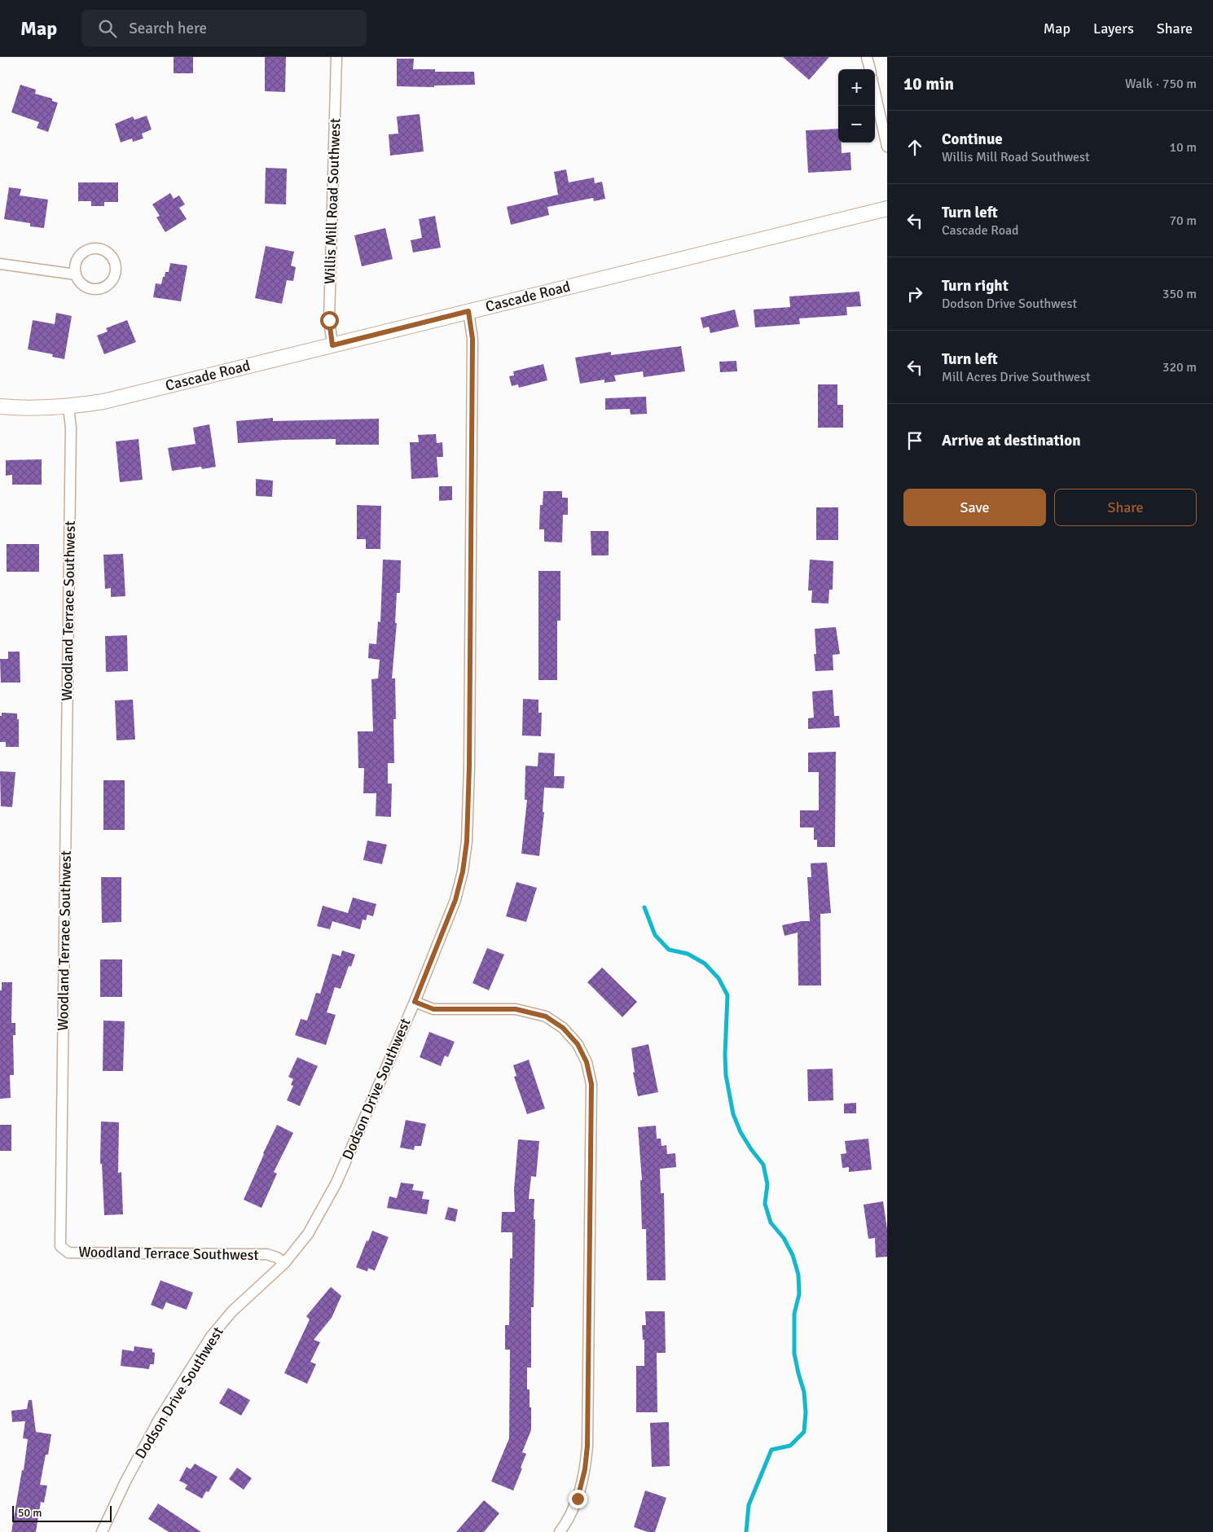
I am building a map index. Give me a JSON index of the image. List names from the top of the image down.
{
  "streets": {
    "main road": ["Cascade Road"],
    "street": ["Willis Mill Road Southwest", "Woodland Terrace Southwest", "Dodson Drive Southwest"]
  },
  "crossings": [
    ["Willis Mill Road Southwest", "Cascade Road"],
    ["Cascade Road", "Woodland Terrace Southwest"],
    ["Cascade Road", "Dodson Drive Southwest"],
    ["Woodland Terrace Southwest", "Dodson Drive Southwest"]
  ],
  "scale_bar": "50 m",
  "page": {
    "header": "Map",
    "search": "Search here",
    "nav": ["Map", "Layers", "Share"],
    "heading": ["10 min", "Walk · 750 m"],
    "map_buttons": ["+", "−"],
    "list": [
      ["Continue", "Willis Mill Road Southwest", "10 m"],
      ["Turn left", "Cascade Road", "70 m"],
      ["Turn right", "Dodson Drive Southwest", "350 m"],
      ["Turn left", "Mill Acres Drive Southwest", "320 m"],
      "Arrive at destination"
    ],
    "buttons": ["Save", "Share"],
    "scale": "50 m"
  }
}
